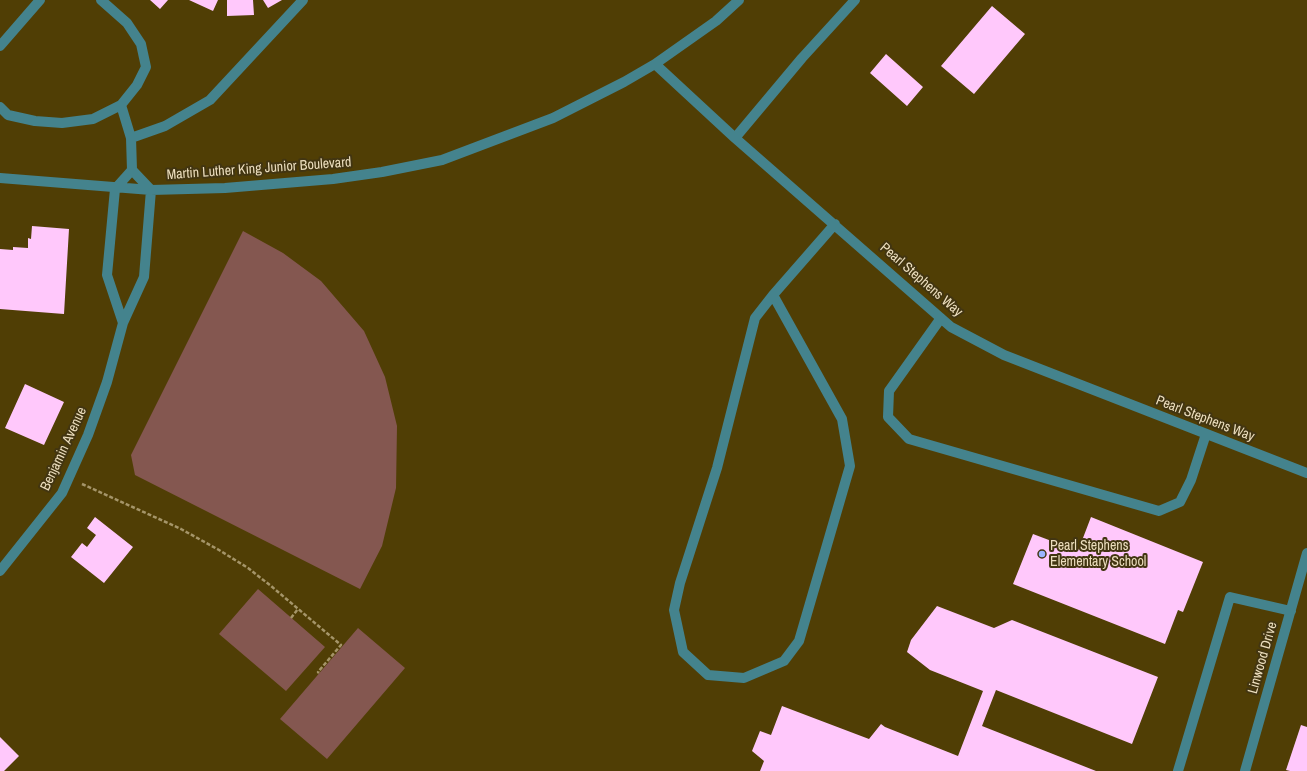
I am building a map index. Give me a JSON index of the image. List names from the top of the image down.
{
  "streets": {
    "street": [
      "Martin Luther King Junior Boulevard",
      "Pearl Stephens Way",
      "Benjamin Avenue",
      "Linwood Drive"
    ]
  },
  "crossings": [
    ["Martin Luther King Junior Boulevard", "Pearl Stephens Way"],
    ["Martin Luther King Junior Boulevard", "Benjamin Avenue"]
  ],
  "places": ["Pearl Stephens Elementary School"]
}
